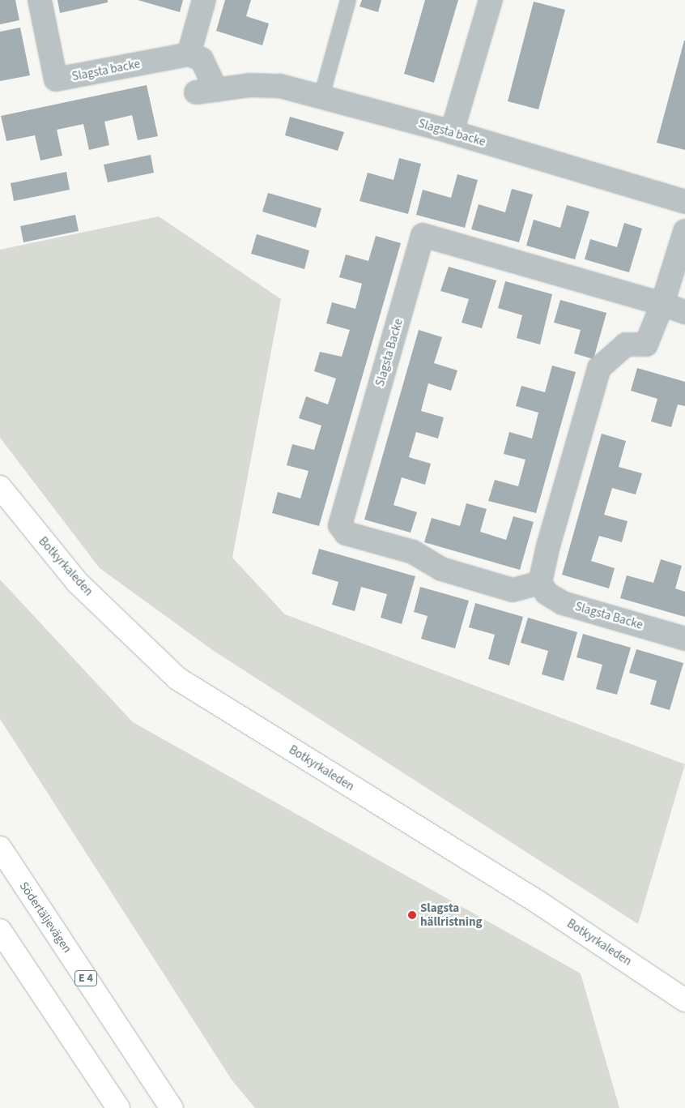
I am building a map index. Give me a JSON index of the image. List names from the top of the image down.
{
  "streets": {
    "main road": ["Botkyrkaleden", "Södertäljevägen", "E 4"],
    "street": ["Slagsta backe", "Slagsta Backe"]
  },
  "places": ["Slagsta hällristning"]
}
